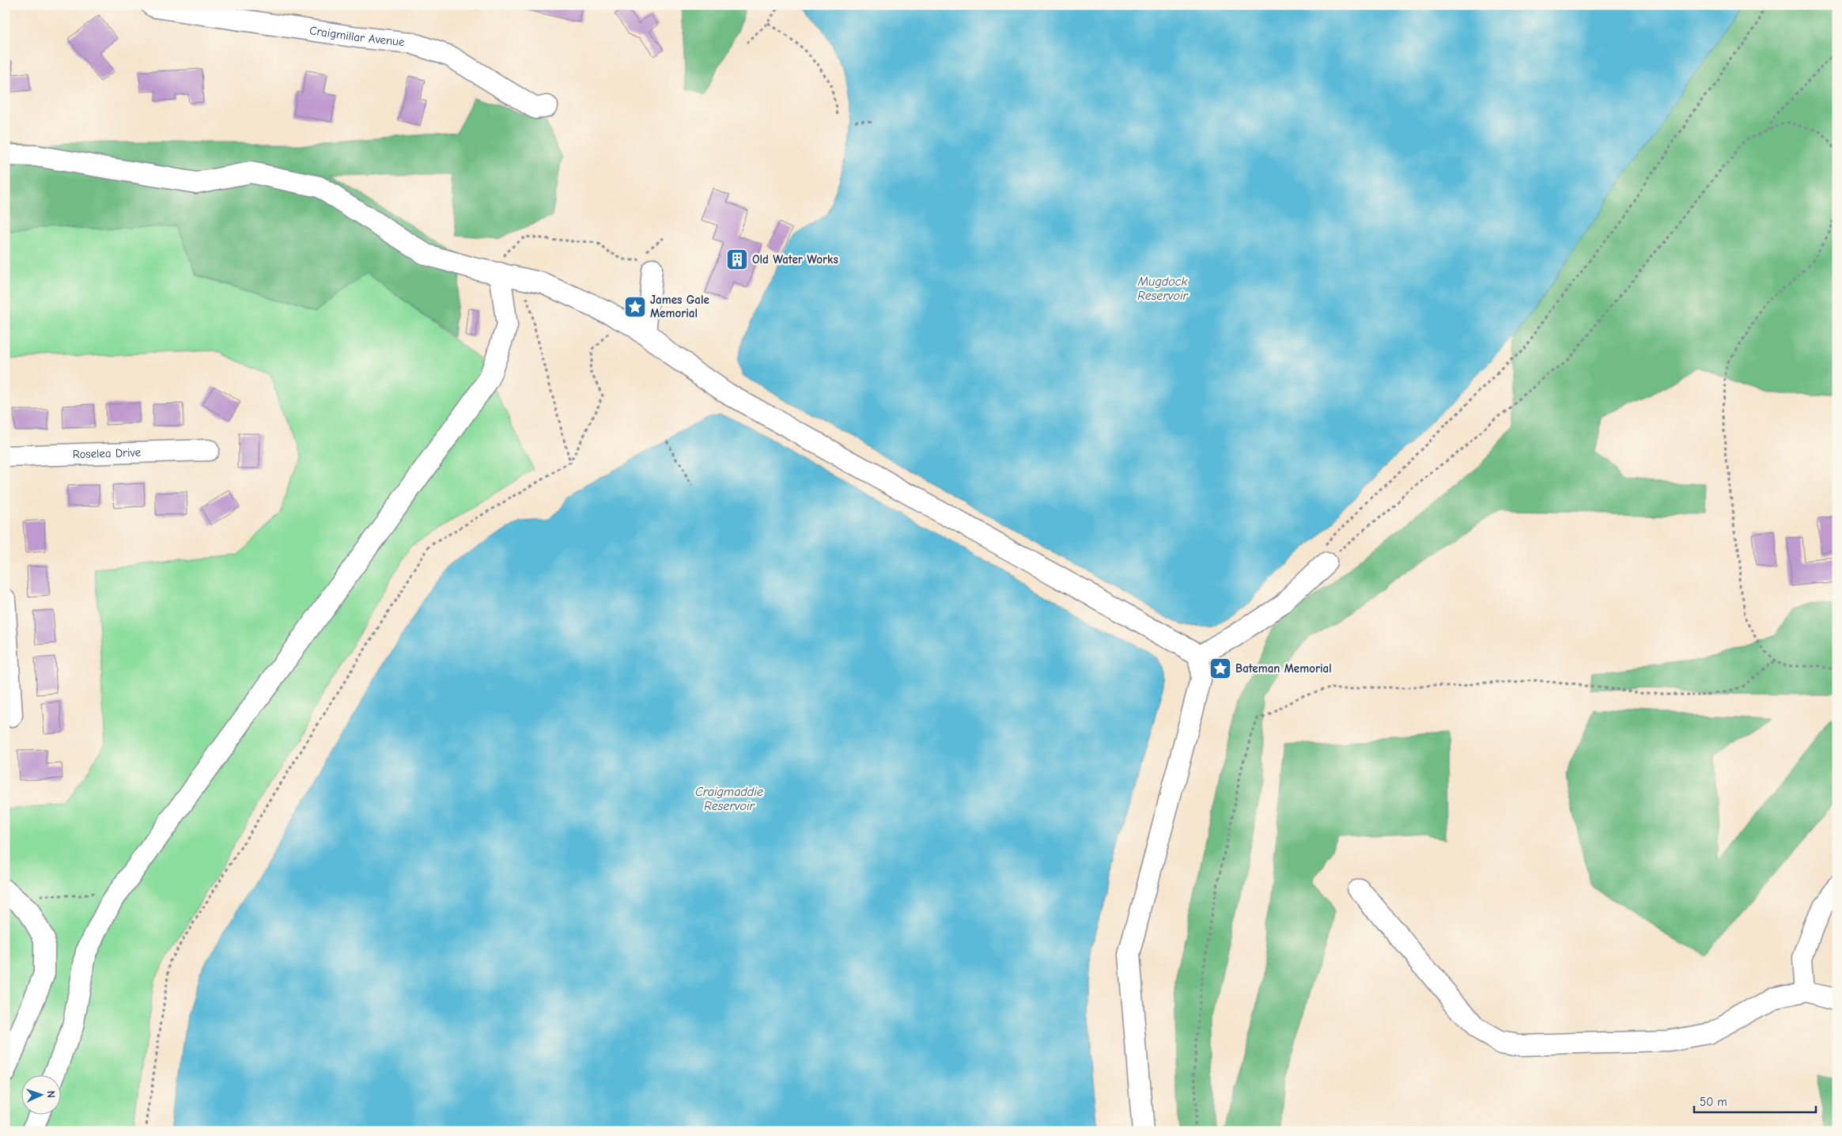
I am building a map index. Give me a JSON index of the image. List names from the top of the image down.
{
  "streets": {
    "street": ["Craigmillar Avenue", "Roselea Drive"]
  },
  "water": ["Mugdock Reservoir", "Craigmaddie Reservoir"],
  "places": {
    "building": ["Old Water Works"],
    "place": ["James Gale Memorial", "Bateman Memorial"]
  },
  "scale_bar": "50 m",
  "north": "right"
}
